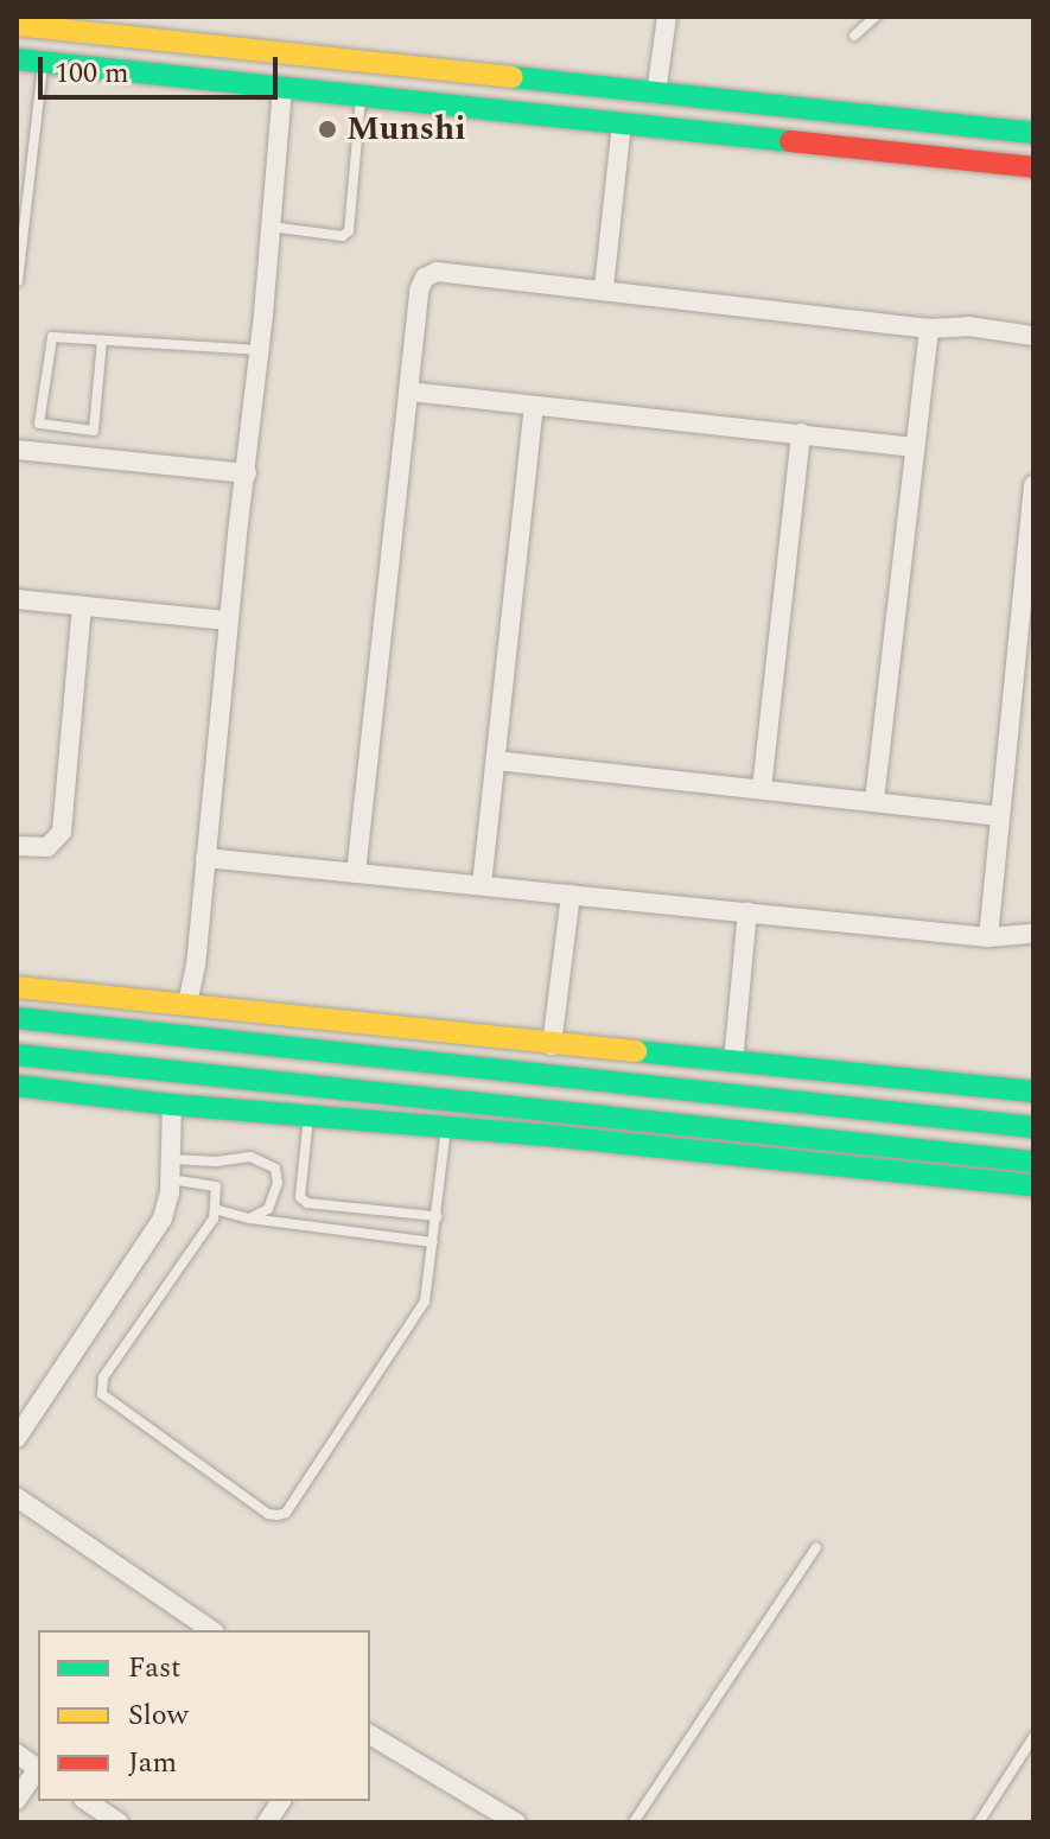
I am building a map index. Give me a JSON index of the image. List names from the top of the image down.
{
  "places": ["Munshi"],
  "legend": ["Fast", "Slow", "Jam"],
  "scale_bar": "100 m"
}
